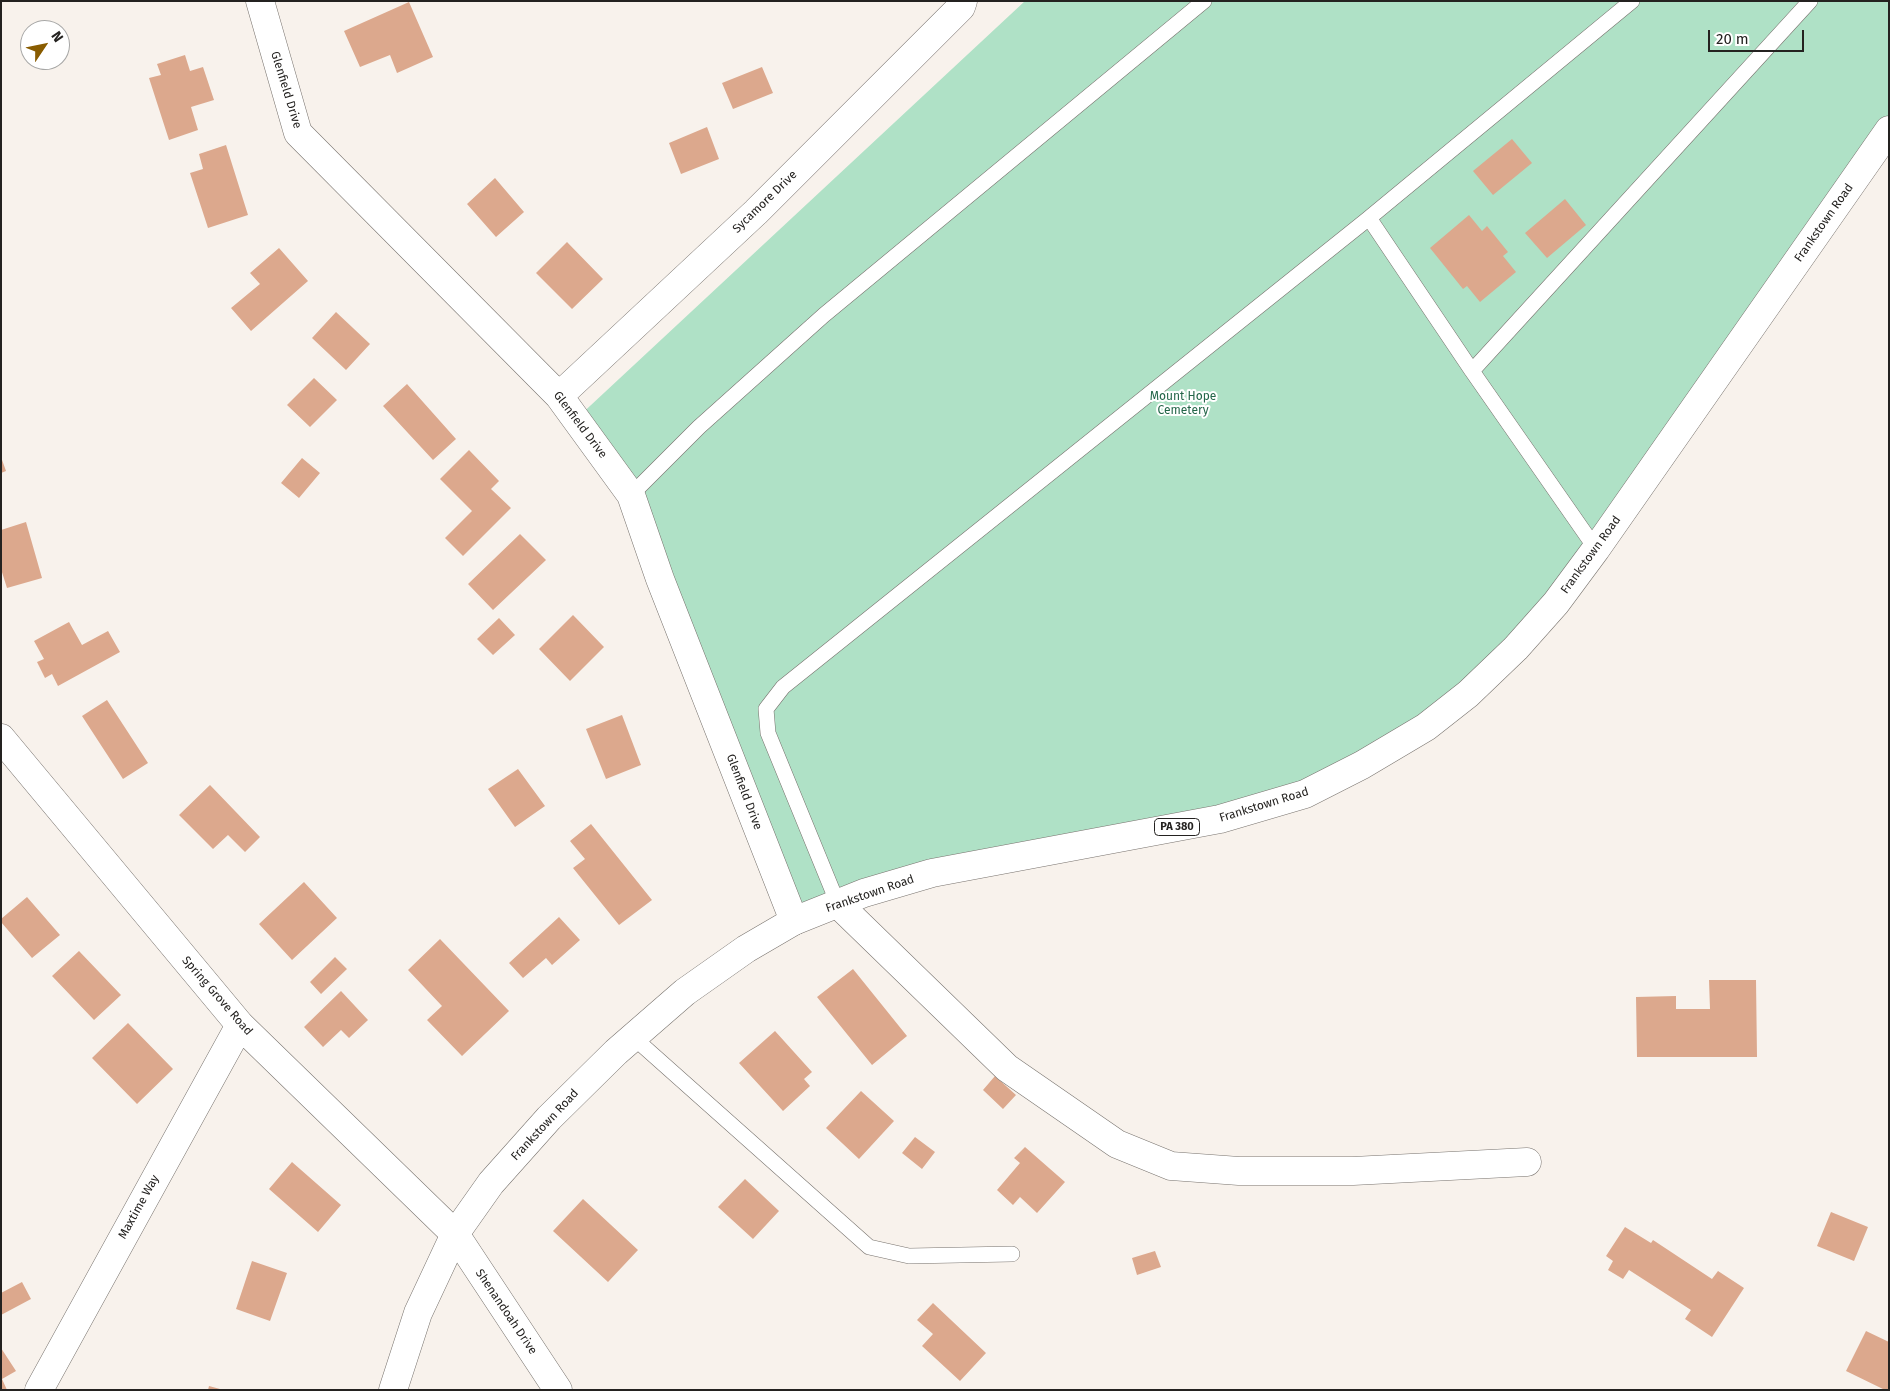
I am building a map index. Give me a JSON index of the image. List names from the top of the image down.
{
  "streets": {
    "street": [
      "Glenfield Drive",
      "Sycamore Drive",
      "Frankstown Road",
      "PA 380",
      "Spring Grove Road",
      "Maxtime Way",
      "Shenandoah Drive"
    ]
  },
  "crossings": [
    ["Glenfield Drive", "Sycamore Drive"],
    ["Glenfield Drive", "Frankstown Road"],
    ["Frankstown Road", "Spring Grove Road"],
    ["Frankstown Road", "Shenandoah Drive"],
    ["Spring Grove Road", "Maxtime Way"],
    ["Spring Grove Road", "Shenandoah Drive"]
  ],
  "parks": ["Mount Hope Cemetery"],
  "scale_bar": "20 m",
  "north": "top right"
}
